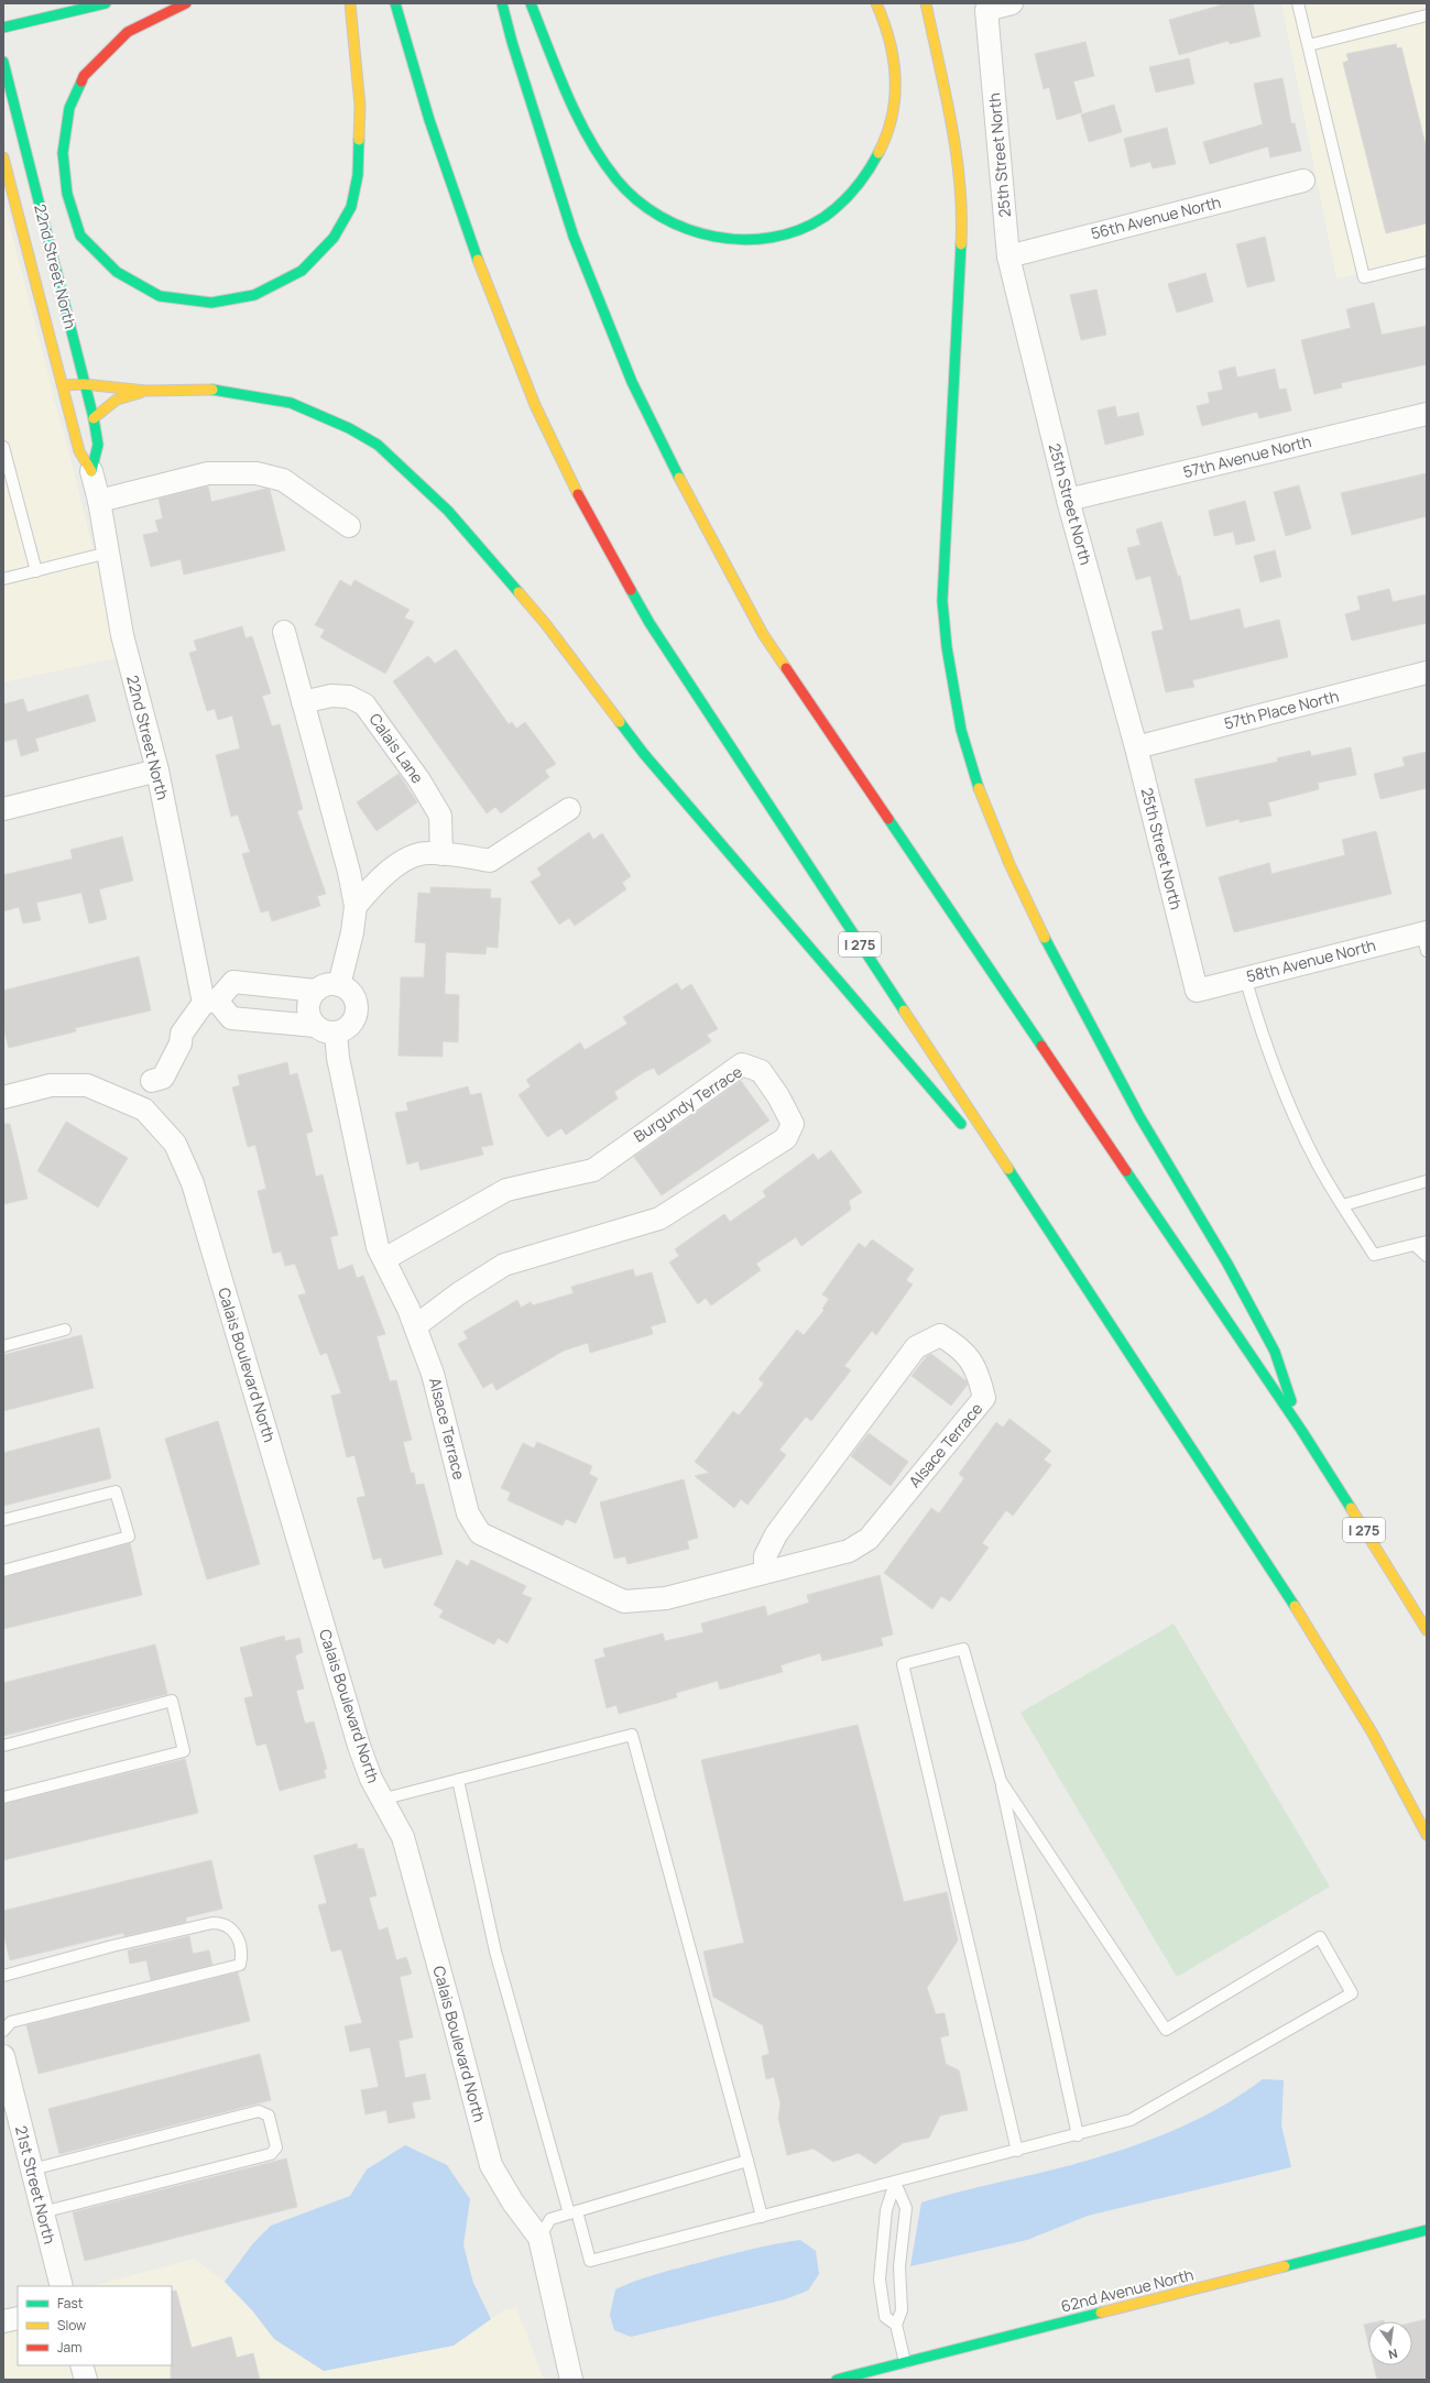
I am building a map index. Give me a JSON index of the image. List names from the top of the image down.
{
  "streets": {
    "main road": ["22nd Street North", "I 275", "62nd Avenue North"],
    "street": [
      "25th Street North",
      "56th Avenue North",
      "57th Avenue North",
      "57th Place North",
      "Calais Lane",
      "58th Avenue North",
      "Burgundy Terrace",
      "Calais Boulevard North",
      "Alsace Terrace",
      "21st Street North"
    ]
  },
  "crossings": [
    ["25th Street North", "56th Avenue North"],
    ["25th Street North", "57th Avenue North"],
    ["25th Street North", "57th Place North"],
    ["25th Street North", "58th Avenue North"],
    ["Burgundy Terrace", "Alsace Terrace"]
  ],
  "legend": ["Fast", "Slow", "Jam"],
  "north": "bottom"
}
